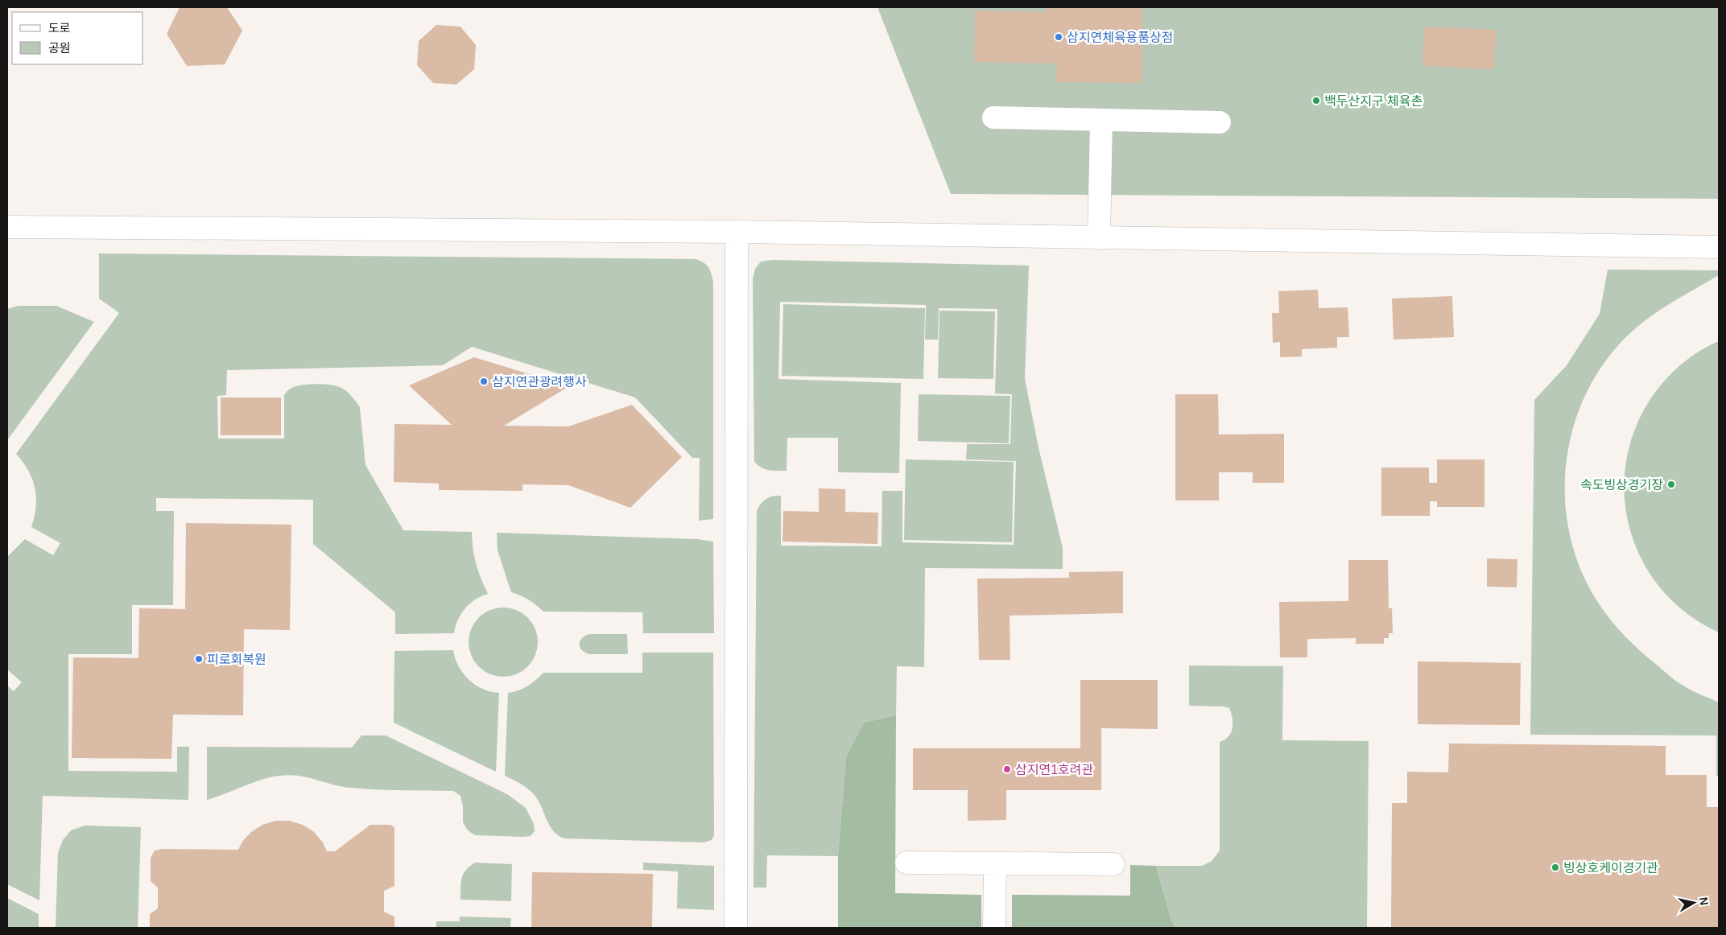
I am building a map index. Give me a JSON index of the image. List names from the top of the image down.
{
  "places": [
    "삼지연체육용품상점",
    "백두산지구 체육촌",
    "삼지연관광려행사",
    "속도빙상경기장",
    "피로회복원",
    "삼지연1호려관",
    "빙상호케이경기관"
  ],
  "legend": ["도로", "공원"],
  "north": "right"
}
